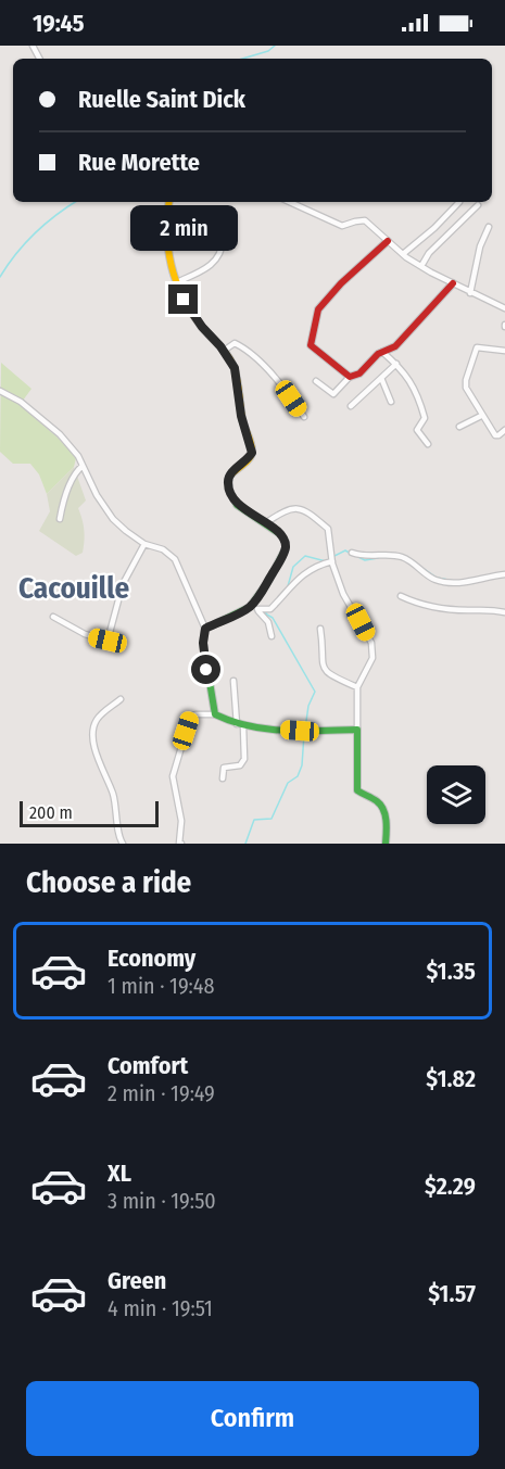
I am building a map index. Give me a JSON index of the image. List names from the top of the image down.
{
  "districts": ["Cacouille"],
  "scale_bar": "200 m",
  "page": {
    "status": "19:45",
    "banner": ["Ruelle Saint Dick", "Rue Morette"],
    "bubble": "2 min",
    "scale": "200 m",
    "heading": "Choose a ride",
    "list": [
      {
        "name": "Economy",
        "note": "1 min · 19:48",
        "value": "$1.35"
      },
      {
        "name": "Comfort",
        "note": "2 min · 19:49",
        "value": "$1.82"
      },
      {
        "name": "XL",
        "note": "3 min · 19:50",
        "value": "$2.29"
      },
      {
        "name": "Green",
        "note": "4 min · 19:51",
        "value": "$1.57"
      }
    ],
    "buttons": "Confirm"
  }
}
